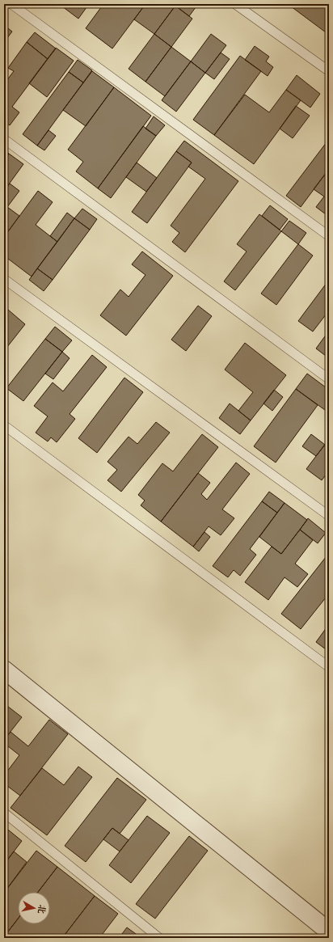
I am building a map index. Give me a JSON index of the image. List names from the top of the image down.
{
  "north": "right"
}
